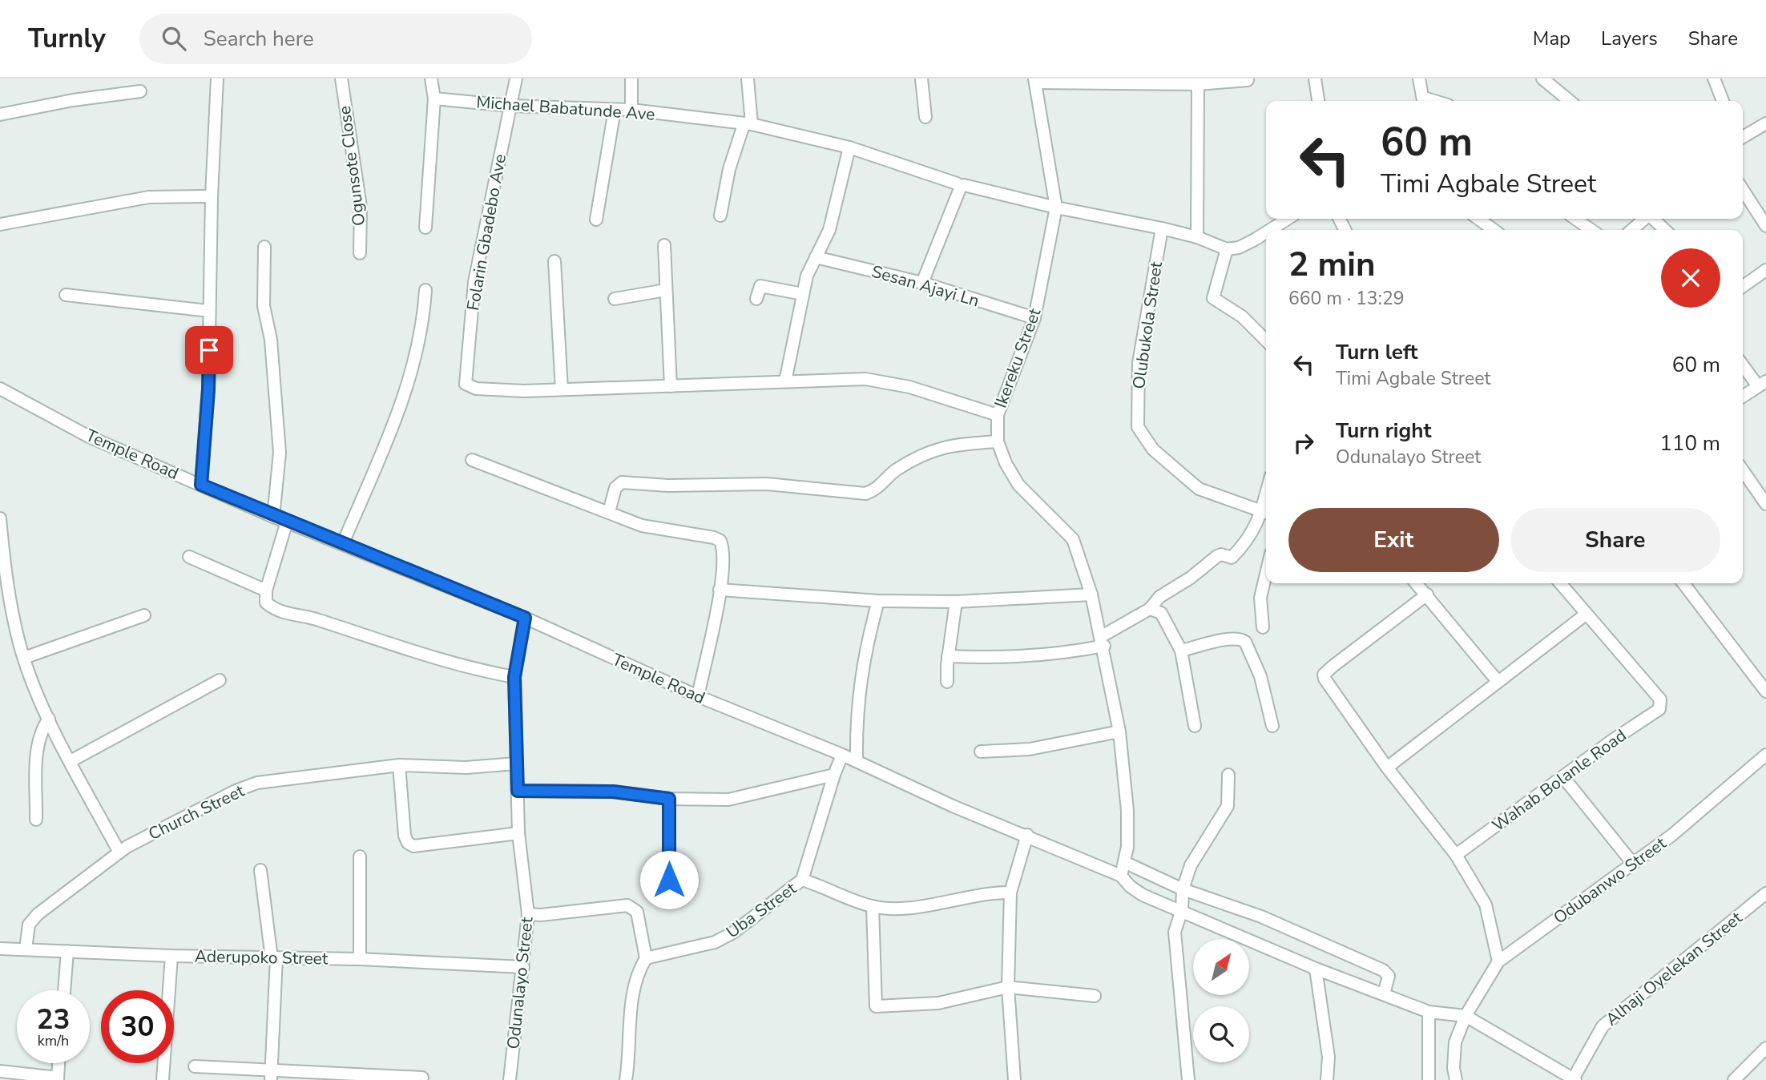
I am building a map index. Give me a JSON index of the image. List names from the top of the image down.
{
  "streets": {
    "street": [
      "Michael Babatunde Ave",
      "Ogunsote Close",
      "Folarin Gbadebo Ave",
      "Sesan Ajayi Ln",
      "Olubukola Street",
      "Ikereku Street",
      "Temple Road",
      "Wahab Bolanle Road",
      "Church Street",
      "Odubanwo Street",
      "Uba Street",
      "Aderupoko Street",
      "Alhaji Oyelekan Street",
      "Odunalayo Street"
    ]
  },
  "crossings": [
    ["Michael Babatunde Ave", "Folarin Gbadebo Ave"],
    ["Michael Babatunde Ave", "Olubukola Street"],
    ["Michael Babatunde Ave", "Ikereku Street"],
    ["Sesan Ajayi Ln", "Ikereku Street"],
    ["Ikereku Street", "Temple Road"],
    ["Temple Road", "Odubanwo Street"],
    ["Temple Road", "Uba Street"],
    ["Temple Road", "Odunalayo Street"],
    ["Church Street", "Aderupoko Street"],
    ["Church Street", "Odunalayo Street"],
    ["Aderupoko Street", "Odunalayo Street"]
  ],
  "north": "top right",
  "page": {
    "header": "Turnly",
    "search": "Search here",
    "nav": ["Map", "Layers", "Share"],
    "turn": ["60 m", "Timi Agbale Street"],
    "heading": ["2 min", "660 m · 13:29"],
    "list": [
      {
        "name": "Turn left",
        "note": "Timi Agbale Street",
        "value": "60 m"
      },
      {
        "name": "Turn right",
        "note": "Odunalayo Street",
        "value": "110 m"
      }
    ],
    "buttons": ["Exit", "Share"],
    "speed": "23 km/h",
    "limit": "30"
  }
}
